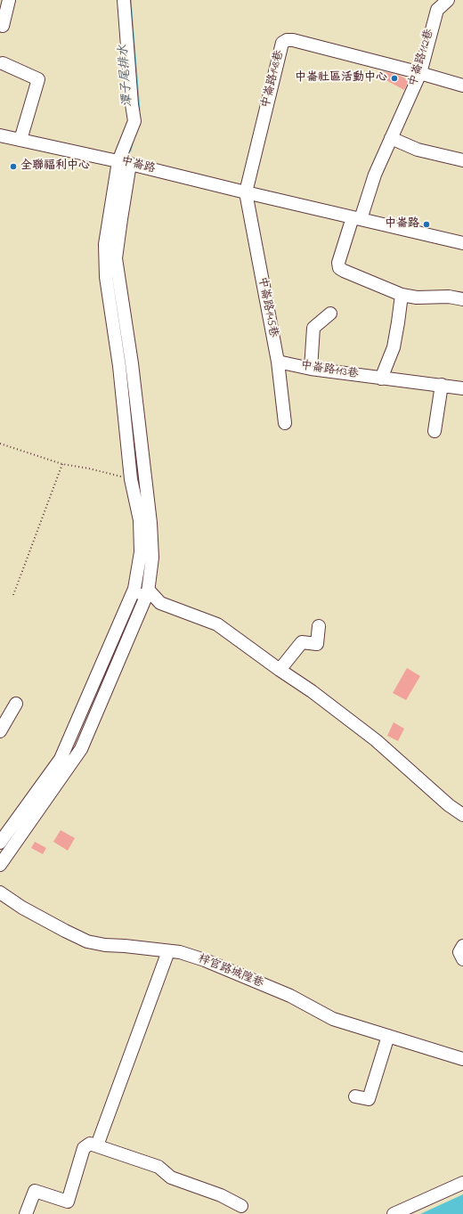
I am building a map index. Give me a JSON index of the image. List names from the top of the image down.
{
  "streets": {
    "street": [
      "中崙路112巷",
      "中崙路148巷",
      "中崙路",
      "中崙路145巷",
      "中崙路113巷",
      "梓官路城隍巷"
    ]
  },
  "crossings": [
    ["中崙路112巷", "中崙路148巷"],
    ["中崙路112巷", "中崙路"],
    ["中崙路148巷", "中崙路"],
    ["中崙路148巷", "中崙路145巷"],
    ["中崙路", "中崙路145巷"],
    ["中崙路145巷", "中崙路113巷"]
  ],
  "water": ["潭子尾排水"],
  "places": ["中崙社區活動中心", "全聯福利中心", "中崙路"]
}
